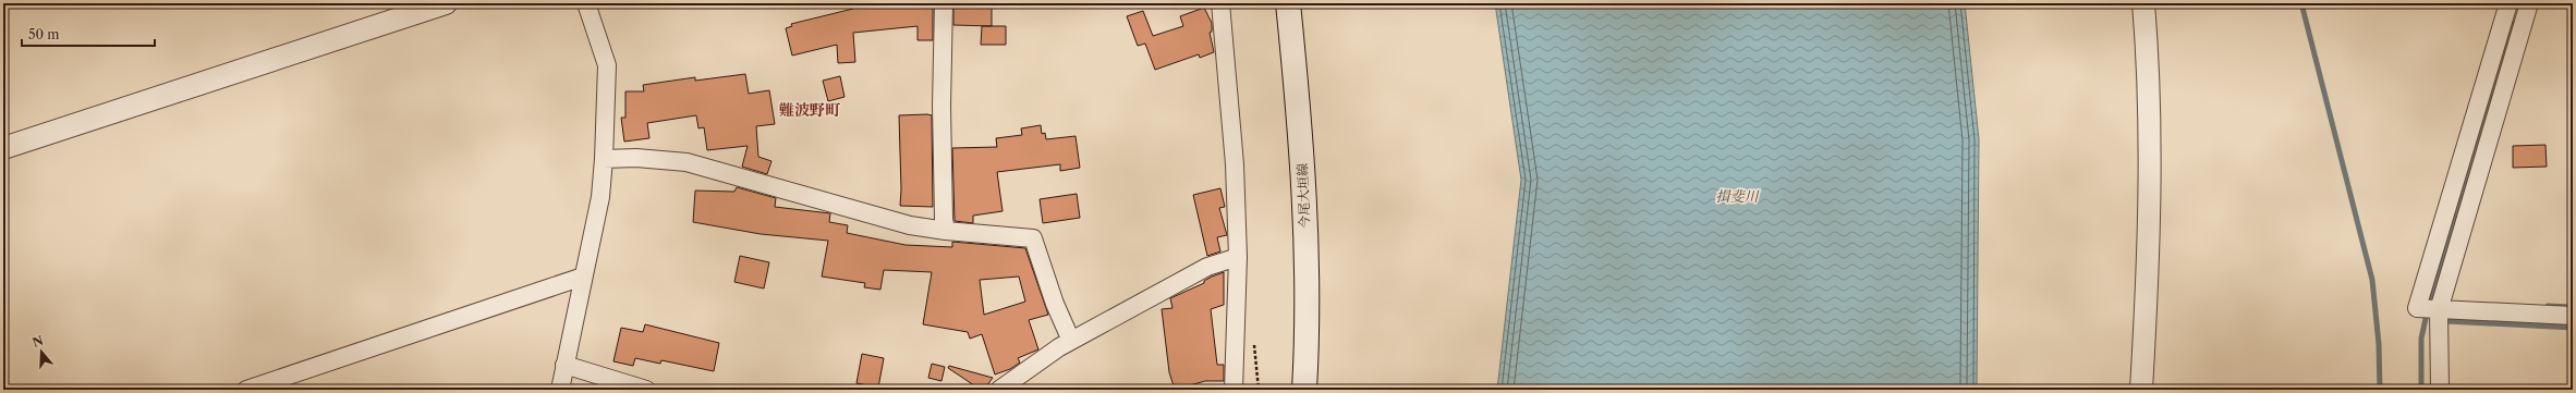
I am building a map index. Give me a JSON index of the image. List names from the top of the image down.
{
  "streets": {
    "main road": ["今尾大垣線"]
  },
  "districts": ["難波野町"],
  "water": ["揖斐川"],
  "scale_bar": "50 m",
  "north": "top"
}
